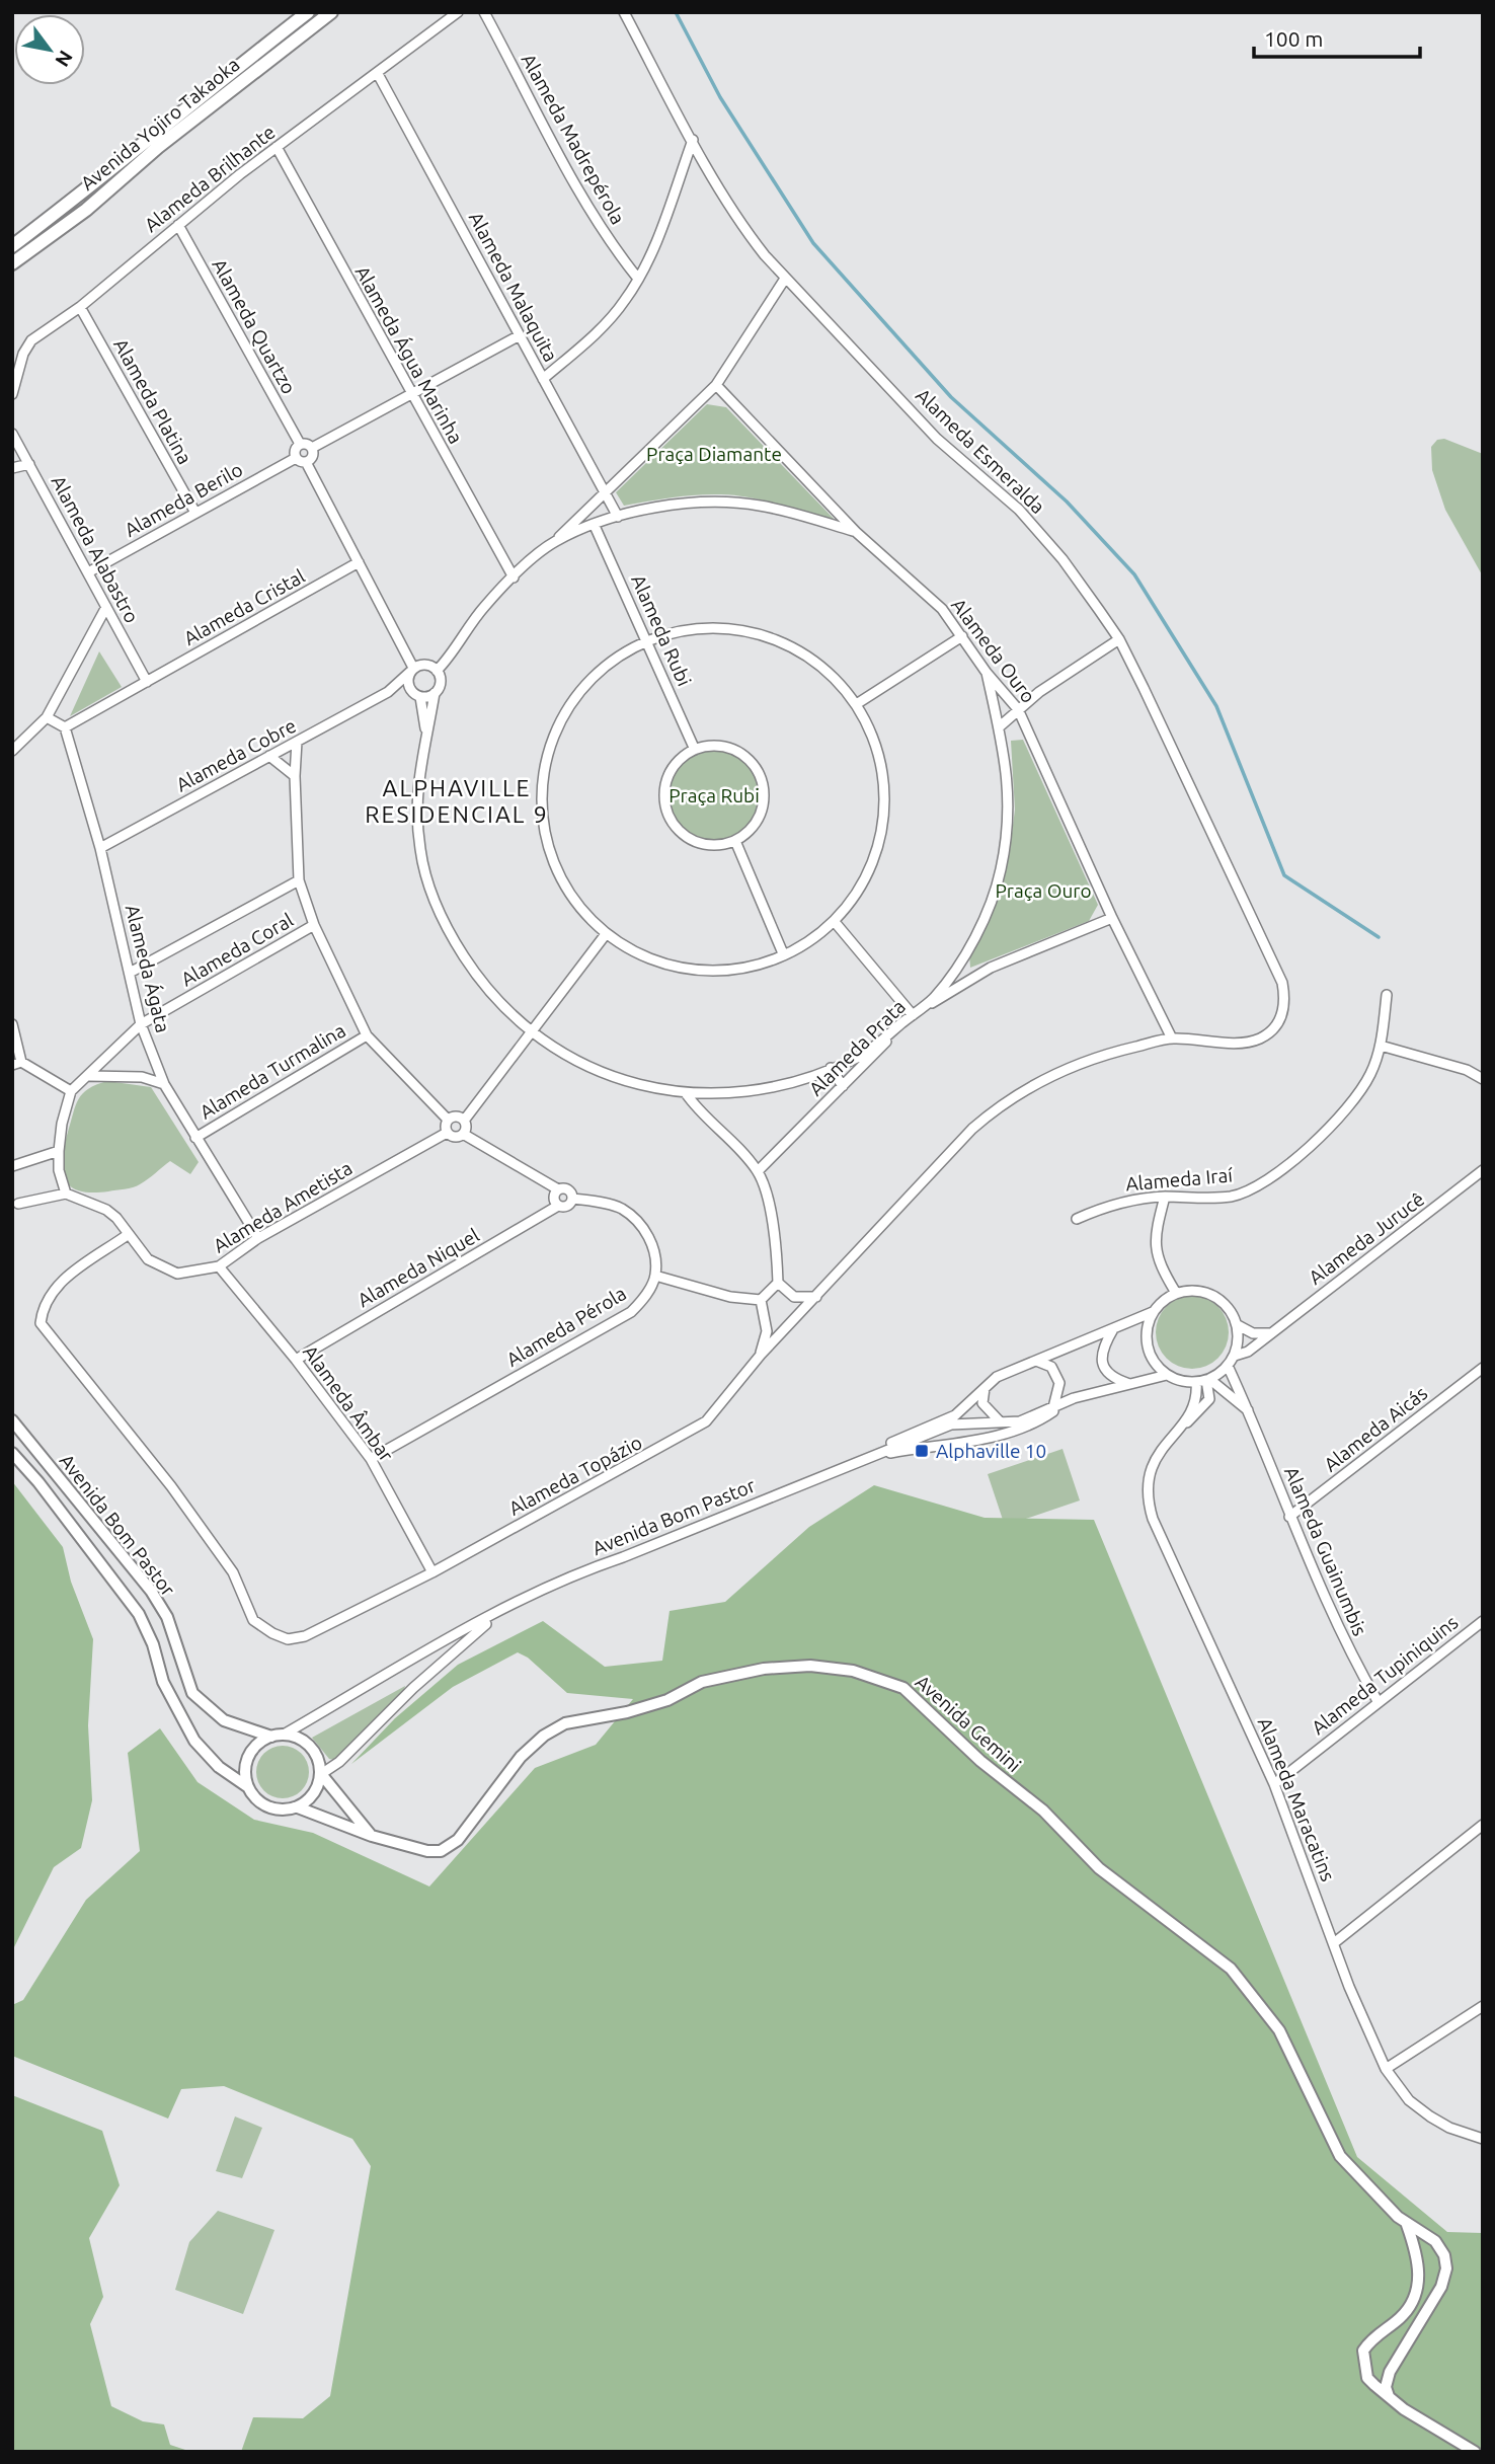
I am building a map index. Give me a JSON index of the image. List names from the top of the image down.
{
  "streets": {
    "main road": ["Avenida Yojiro Takaoka"],
    "street": [
      "Alameda Madrepérola",
      "Alameda Brilhante",
      "Alameda Malaquita",
      "Alameda Quartzo",
      "Alameda Água Marinha",
      "Alameda Platina",
      "Alameda Esmeralda",
      "Alameda Berilo",
      "Alameda Alabastro",
      "Alameda Cristal",
      "Alameda Rubi",
      "Alameda Ouro",
      "Alameda Cobre",
      "Alameda Coral",
      "Alameda Ágata",
      "Alameda Prata",
      "Alameda Turmalina",
      "Alameda Iraí",
      "Alameda Ametista",
      "Alameda Jurucê",
      "Alameda Niquel",
      "Alameda Pérola",
      "Alameda Âmbar",
      "Alameda Aicás",
      "Alameda Topázio",
      "Avenida Bom Pastor",
      "Alameda Guainumbis",
      "Alameda Tupiniquins",
      "Avenida Gemini",
      "Alameda Maracatins"
    ]
  },
  "crossings": [
    ["Alameda Brilhante", "Alameda Malaquita"],
    ["Alameda Brilhante", "Alameda Quartzo"],
    ["Alameda Brilhante", "Alameda Água Marinha"],
    ["Alameda Brilhante", "Alameda Platina"],
    ["Alameda Platina", "Alameda Berilo"],
    ["Alameda Esmeralda", "Alameda Topázio"],
    ["Alameda Berilo", "Alameda Alabastro"],
    ["Alameda Alabastro", "Alameda Cristal"],
    ["Alameda Cristal", "Alameda Ágata"],
    ["Alameda Ouro", "Alameda Prata"],
    ["Alameda Ouro", "Alameda Topázio"],
    ["Alameda Cobre", "Alameda Ágata"],
    ["Alameda Coral", "Alameda Ágata"],
    ["Alameda Ágata", "Alameda Turmalina"],
    ["Alameda Ágata", "Alameda Ametista"],
    ["Alameda Ametista", "Alameda Âmbar"],
    ["Alameda Ametista", "Alameda Topázio"],
    ["Alameda Jurucê", "Avenida Bom Pastor"],
    ["Alameda Jurucê", "Alameda Guainumbis"],
    ["Alameda Jurucê", "Alameda Maracatins"],
    ["Alameda Niquel", "Alameda Âmbar"],
    ["Alameda Pérola", "Alameda Âmbar"],
    ["Alameda Âmbar", "Alameda Topázio"],
    ["Alameda Aicás", "Alameda Guainumbis"],
    ["Avenida Bom Pastor", "Alameda Guainumbis"],
    ["Avenida Bom Pastor", "Avenida Gemini"],
    ["Avenida Bom Pastor", "Alameda Maracatins"],
    ["Alameda Guainumbis", "Alameda Tupiniquins"],
    ["Alameda Guainumbis", "Alameda Maracatins"],
    ["Alameda Tupiniquins", "Alameda Maracatins"]
  ],
  "districts": ["ALPHAVILLE RESIDENCIAL 9"],
  "parks": ["Praça Diamante", "Praça Rubi", "Praça Ouro"],
  "places": {
    "transit": ["Alphaville 10"]
  },
  "scale_bar": "100 m",
  "north": "bottom right"
}
